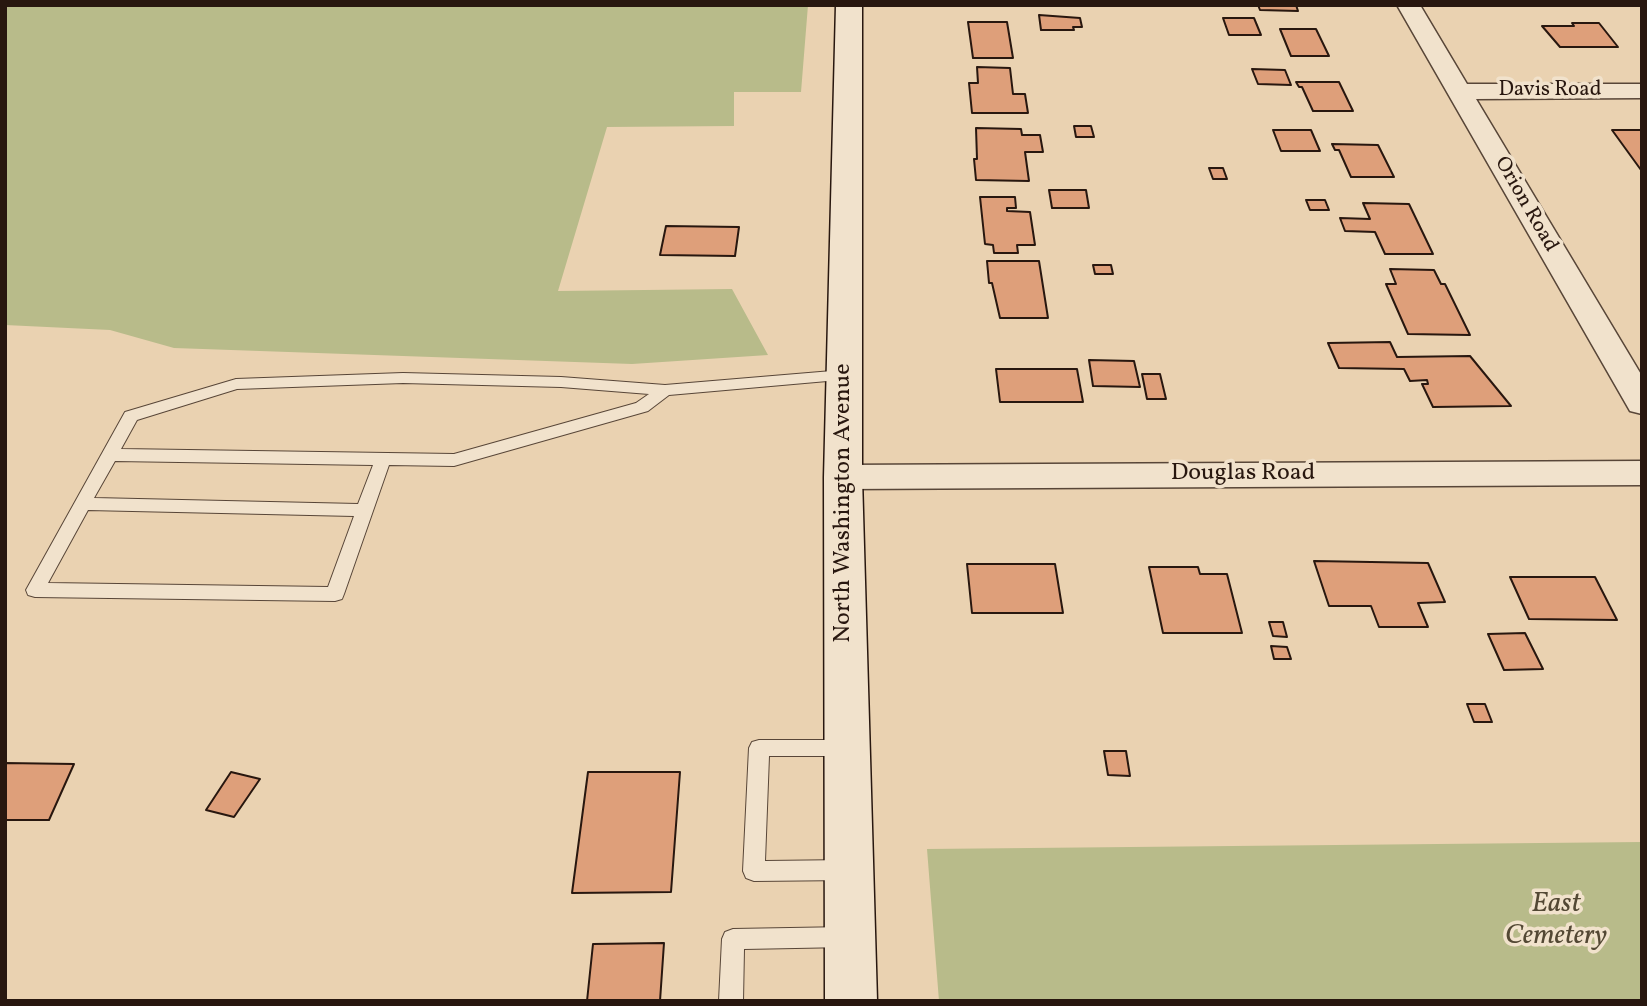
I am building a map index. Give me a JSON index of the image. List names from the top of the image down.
{
  "streets": {
    "main road": ["North Washington Avenue"],
    "street": ["Davis Road", "Orion Road", "Douglas Road"]
  },
  "crossings": [
    ["Davis Road", "Orion Road"],
    ["Douglas Road", "North Washington Avenue"]
  ],
  "parks": ["East Cemetery"]
}
